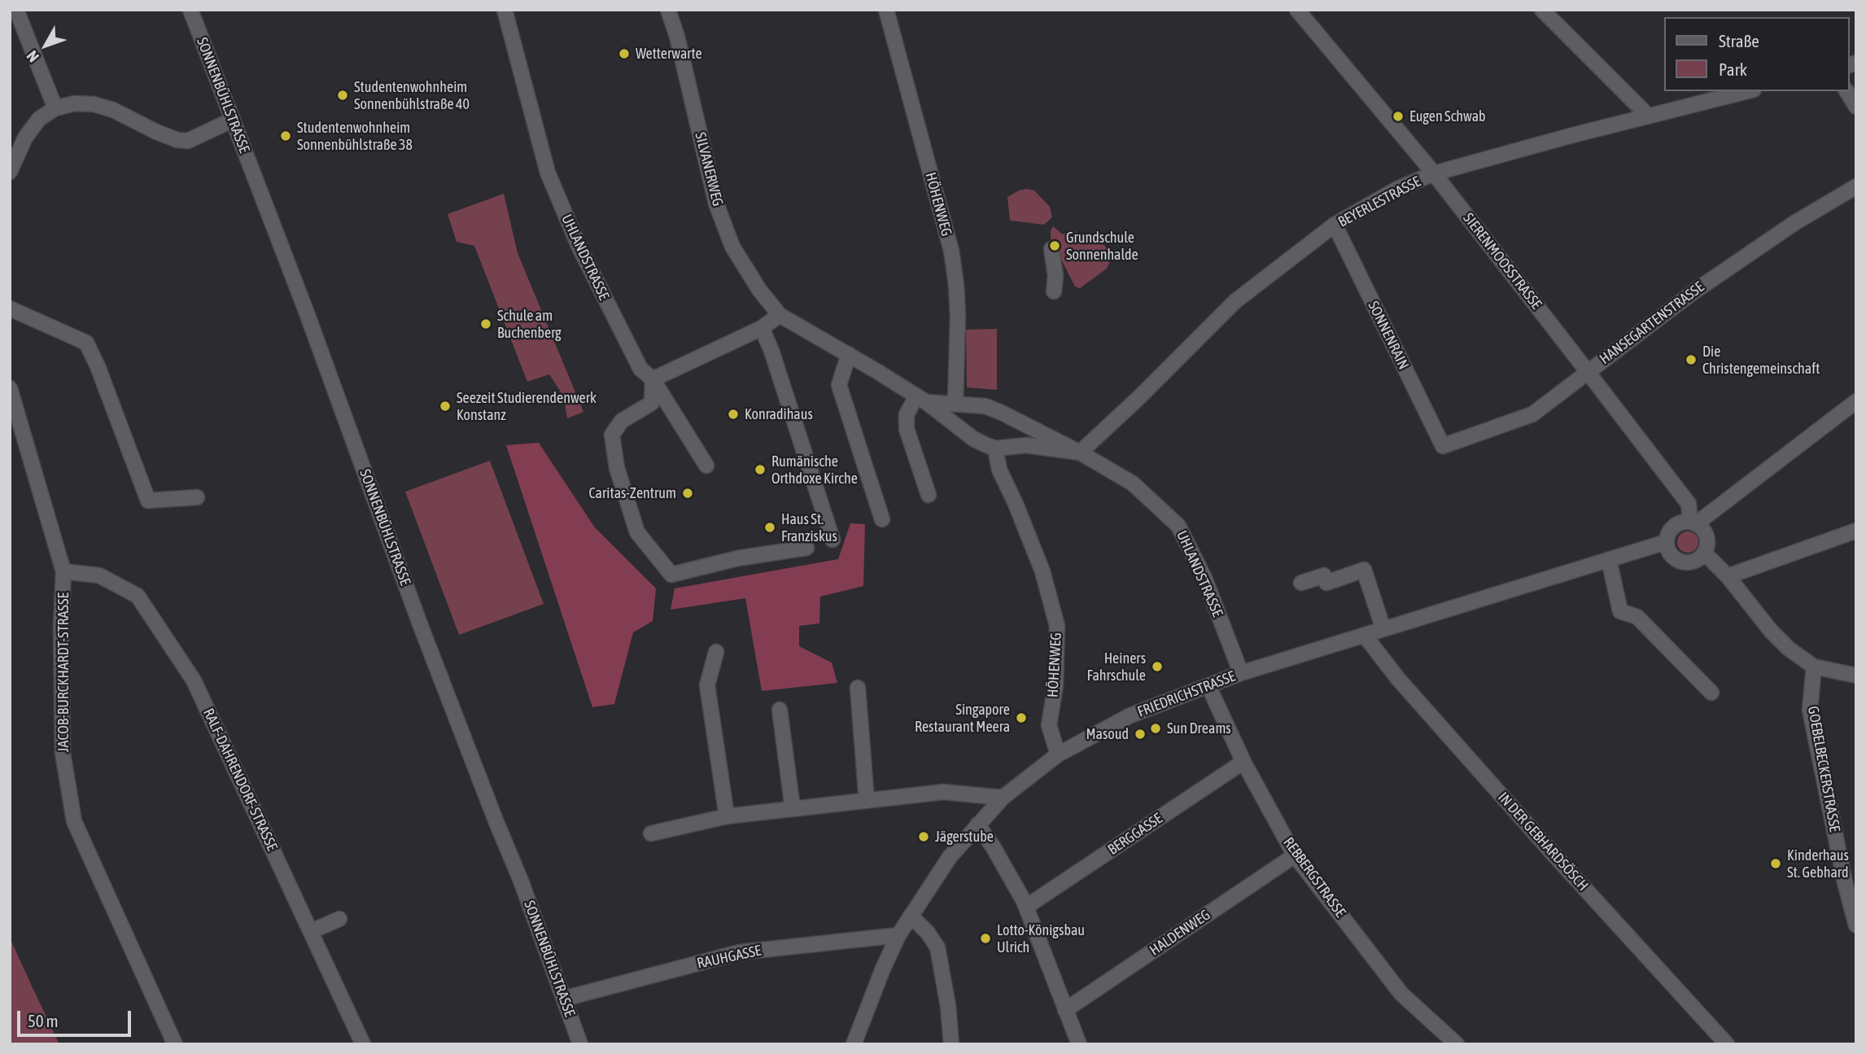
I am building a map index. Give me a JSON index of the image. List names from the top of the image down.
{
  "streets": {
    "street": [
      "SONNENBÜHLSTRASSE",
      "SILVANERWEG",
      "BEYERLESTRASSE",
      "HÖHENWEG",
      "UHLANDSTRASSE",
      "SIERENMOOSSTRASSE",
      "HANSEGARTENSTRASSE",
      "SONNENRAIN",
      "JACOB-BURCKHARDT-STRASSE",
      "FRIEDRICHSTRASSE",
      "GOEBELBECKERSTRASSE",
      "RALF-DAHRENDORF-STRASSE",
      "BERGGASSE",
      "IN DER GEBHARDSÖSCH",
      "REBBERGSTRASSE",
      "HALDENWEG",
      "RAUHGASSE"
    ]
  },
  "crossings": [
    ["SONNENBÜHLSTRASSE", "RAUHGASSE"],
    ["SILVANERWEG", "UHLANDSTRASSE"],
    ["BEYERLESTRASSE", "UHLANDSTRASSE"],
    ["BEYERLESTRASSE", "SIERENMOOSSTRASSE"],
    ["BEYERLESTRASSE", "SONNENRAIN"],
    ["HÖHENWEG", "UHLANDSTRASSE"],
    ["HÖHENWEG", "FRIEDRICHSTRASSE"],
    ["UHLANDSTRASSE", "FRIEDRICHSTRASSE"],
    ["SIERENMOOSSTRASSE", "HANSEGARTENSTRASSE"],
    ["SIERENMOOSSTRASSE", "FRIEDRICHSTRASSE"],
    ["HANSEGARTENSTRASSE", "SONNENRAIN"],
    ["JACOB-BURCKHARDT-STRASSE", "RALF-DAHRENDORF-STRASSE"],
    ["FRIEDRICHSTRASSE", "IN DER GEBHARDSÖSCH"],
    ["FRIEDRICHSTRASSE", "REBBERGSTRASSE"],
    ["FRIEDRICHSTRASSE", "RAUHGASSE"],
    ["BERGGASSE", "REBBERGSTRASSE"],
    ["REBBERGSTRASSE", "HALDENWEG"]
  ],
  "places": [
    "Wetterwarte",
    "Studentenwohnheim Sonnenbühlstraße 40",
    "Eugen Schwab",
    "Studentenwohnheim Sonnenbühlstraße 38",
    "Grundschule Sonnenhalde",
    "Schule am Buchenberg",
    "Die Christengemeinschaft",
    "Seezeit Studierendenwerk Konstanz",
    "Konradihaus",
    "Rumänische Orthdoxe Kirche",
    "Caritas-Zentrum",
    "Haus St. Franziskus",
    "Heiners Fahrschule",
    "Singapore Restaurant Meera",
    "Sun Dreams",
    "Masoud",
    "Jägerstube",
    "Kinderhaus St. Gebhard",
    "Lotto-Königsbau Ulrich"
  ],
  "legend": ["Straße", "Park"],
  "scale_bar": "50 m",
  "north": "bottom left"
}
